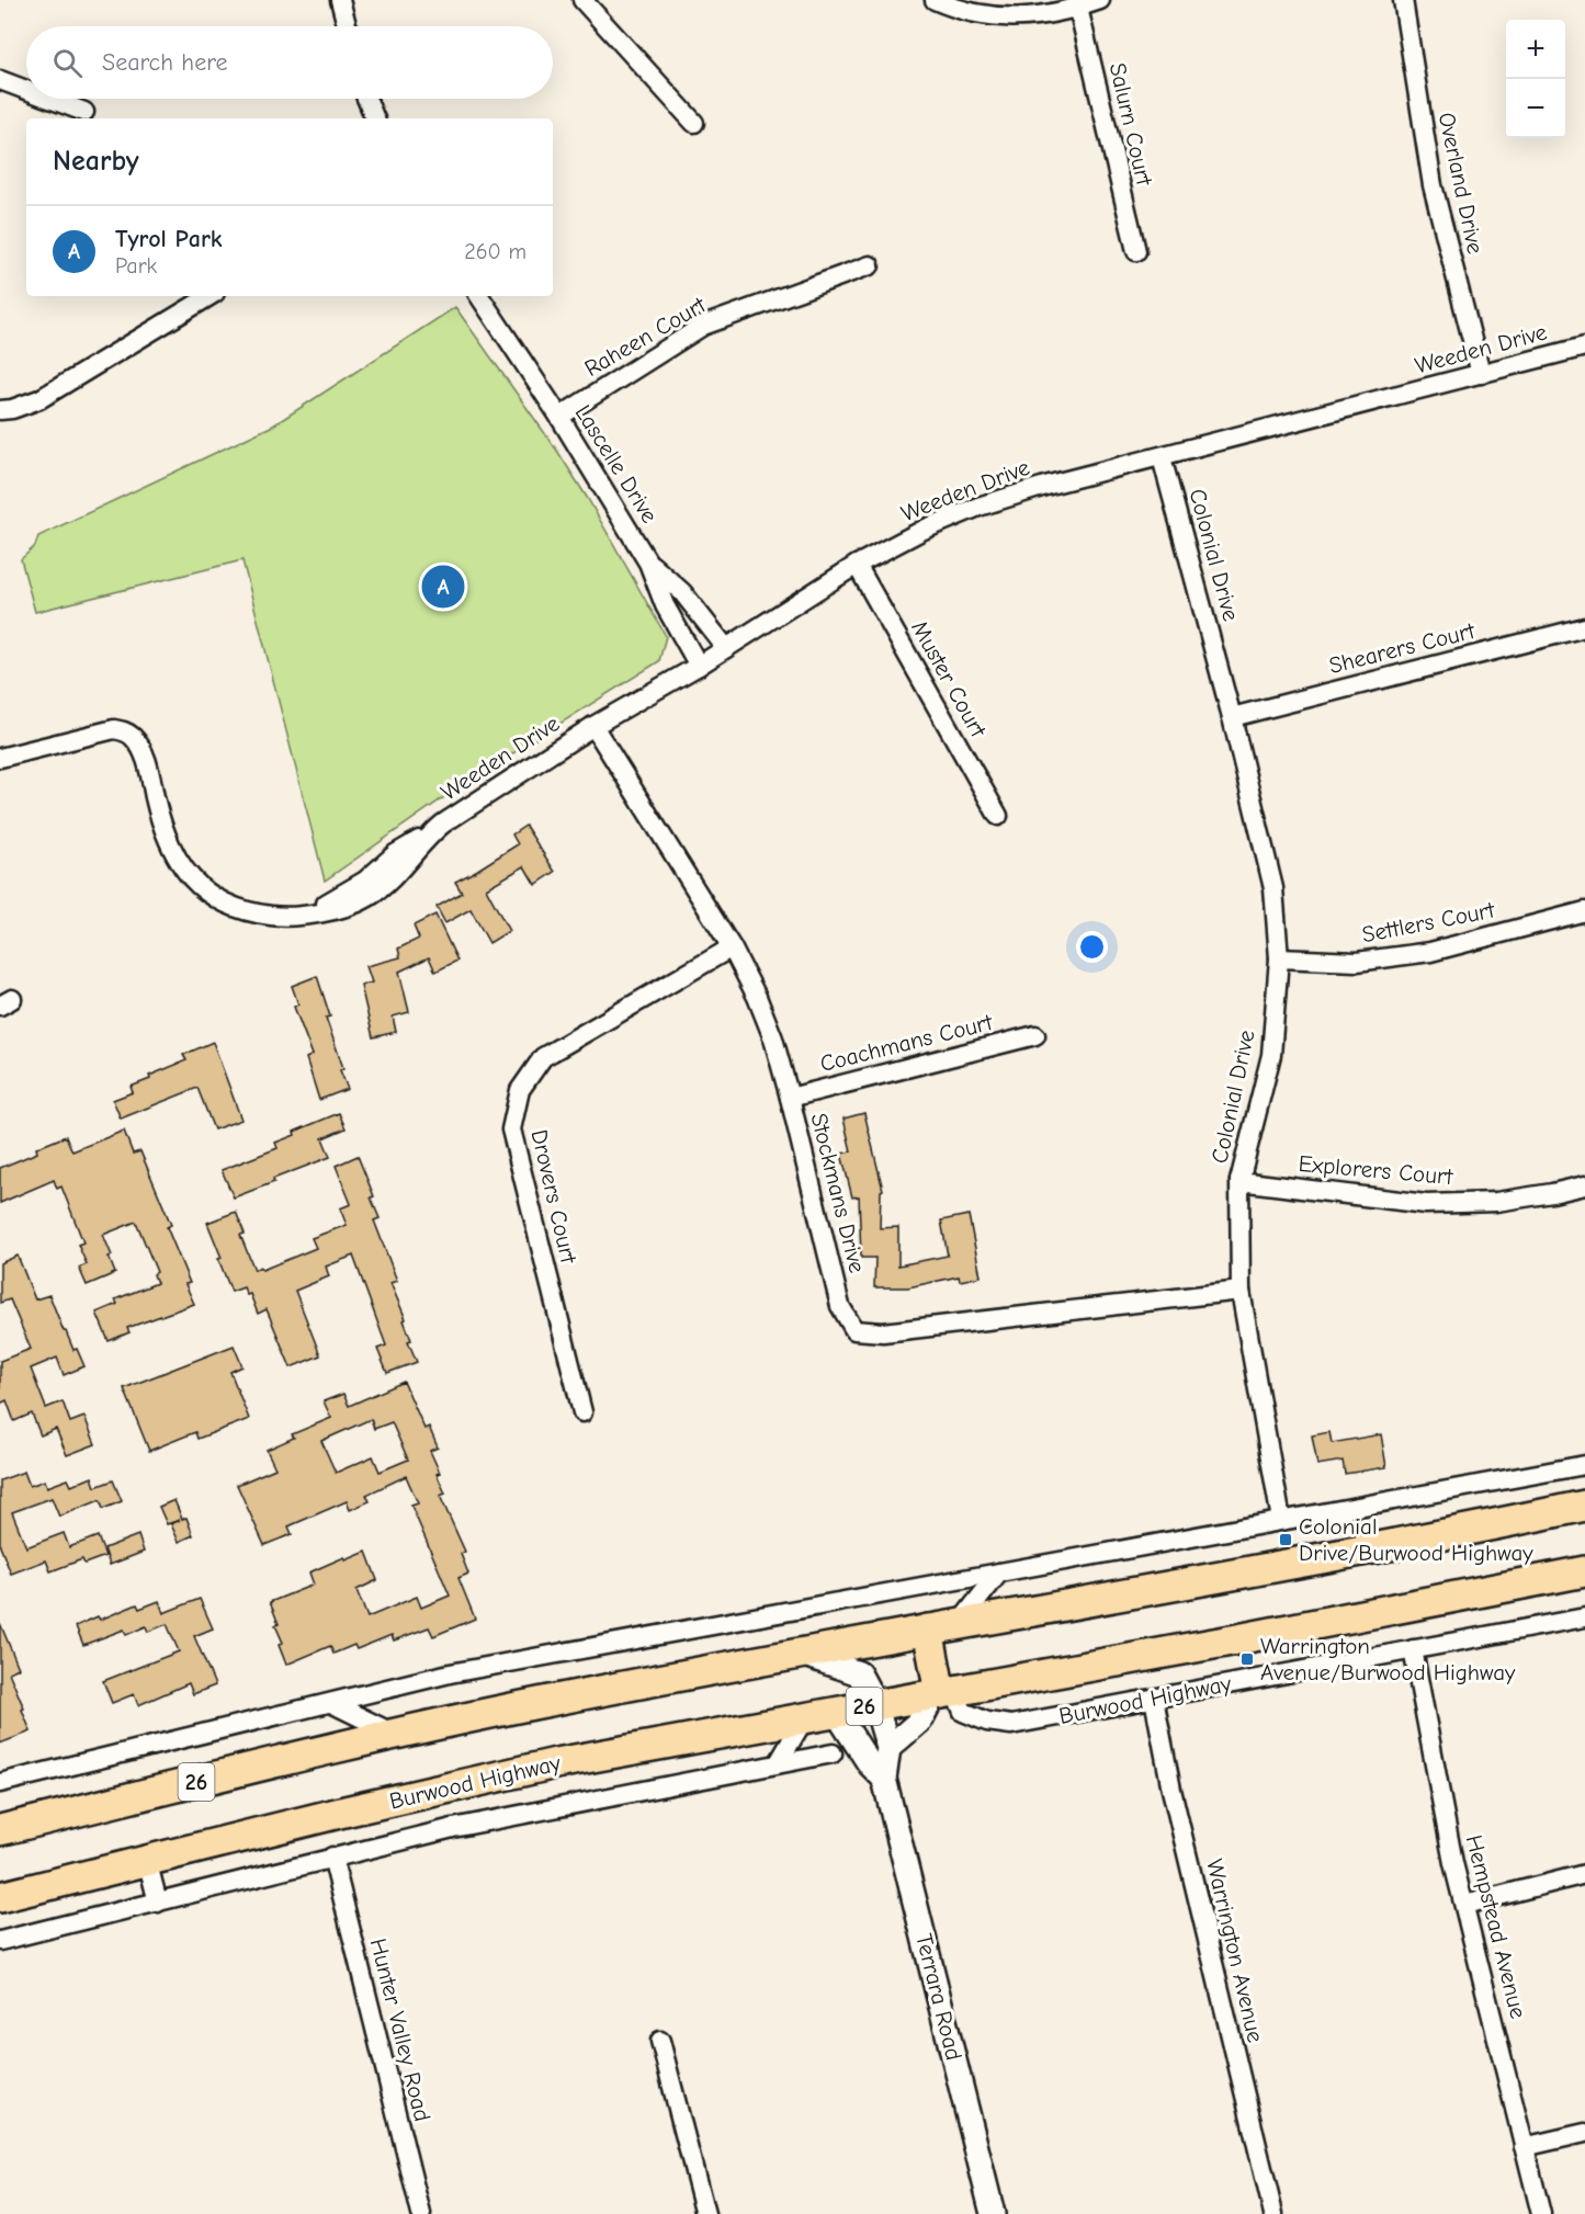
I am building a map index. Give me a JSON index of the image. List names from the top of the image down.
{
  "streets": {
    "highway": ["Burwood Highway", "26"],
    "street": [
      "Salurn Court",
      "Overland Drive",
      "Raheen Court",
      "Weeden Drive",
      "Lascelle Drive",
      "Colonial Drive",
      "Shearers Court",
      "Muster Court",
      "Settlers Court",
      "Coachmans Court",
      "Explorers Court",
      "Stockmans Drive",
      "Drovers Court",
      "Hempstead Avenue",
      "Warrington Avenue",
      "Terrara Road",
      "Hunter Valley Road"
    ]
  },
  "crossings": [
    ["Overland Drive", "Weeden Drive"],
    ["Raheen Court", "Lascelle Drive"],
    ["Weeden Drive", "Lascelle Drive"],
    ["Weeden Drive", "Colonial Drive"],
    ["Weeden Drive", "Muster Court"],
    ["Weeden Drive", "Stockmans Drive"],
    ["Colonial Drive", "Shearers Court"],
    ["Colonial Drive", "Settlers Court"],
    ["Colonial Drive", "Explorers Court"],
    ["Colonial Drive", "Stockmans Drive"],
    ["Coachmans Court", "Stockmans Drive"],
    ["Stockmans Drive", "Drovers Court"],
    ["Burwood Highway", "Hempstead Avenue"],
    ["Burwood Highway", "Warrington Avenue"],
    ["Burwood Highway", "Terrara Road"],
    ["Burwood Highway", "Hunter Valley Road"],
    ["26", "Terrara Road"]
  ],
  "places": {
    "transit": ["Colonial Drive/Burwood Highway", "Warrington Avenue/Burwood Highway"]
  },
  "page": {
    "map_buttons": ["+", "−"],
    "search": "Search here",
    "heading": "Nearby",
    "list": [
      {
        "mark": "A",
        "name": "Tyrol Park",
        "note": "Park",
        "value": "260 m"
      }
    ],
    "pins": "A"
  }
}
